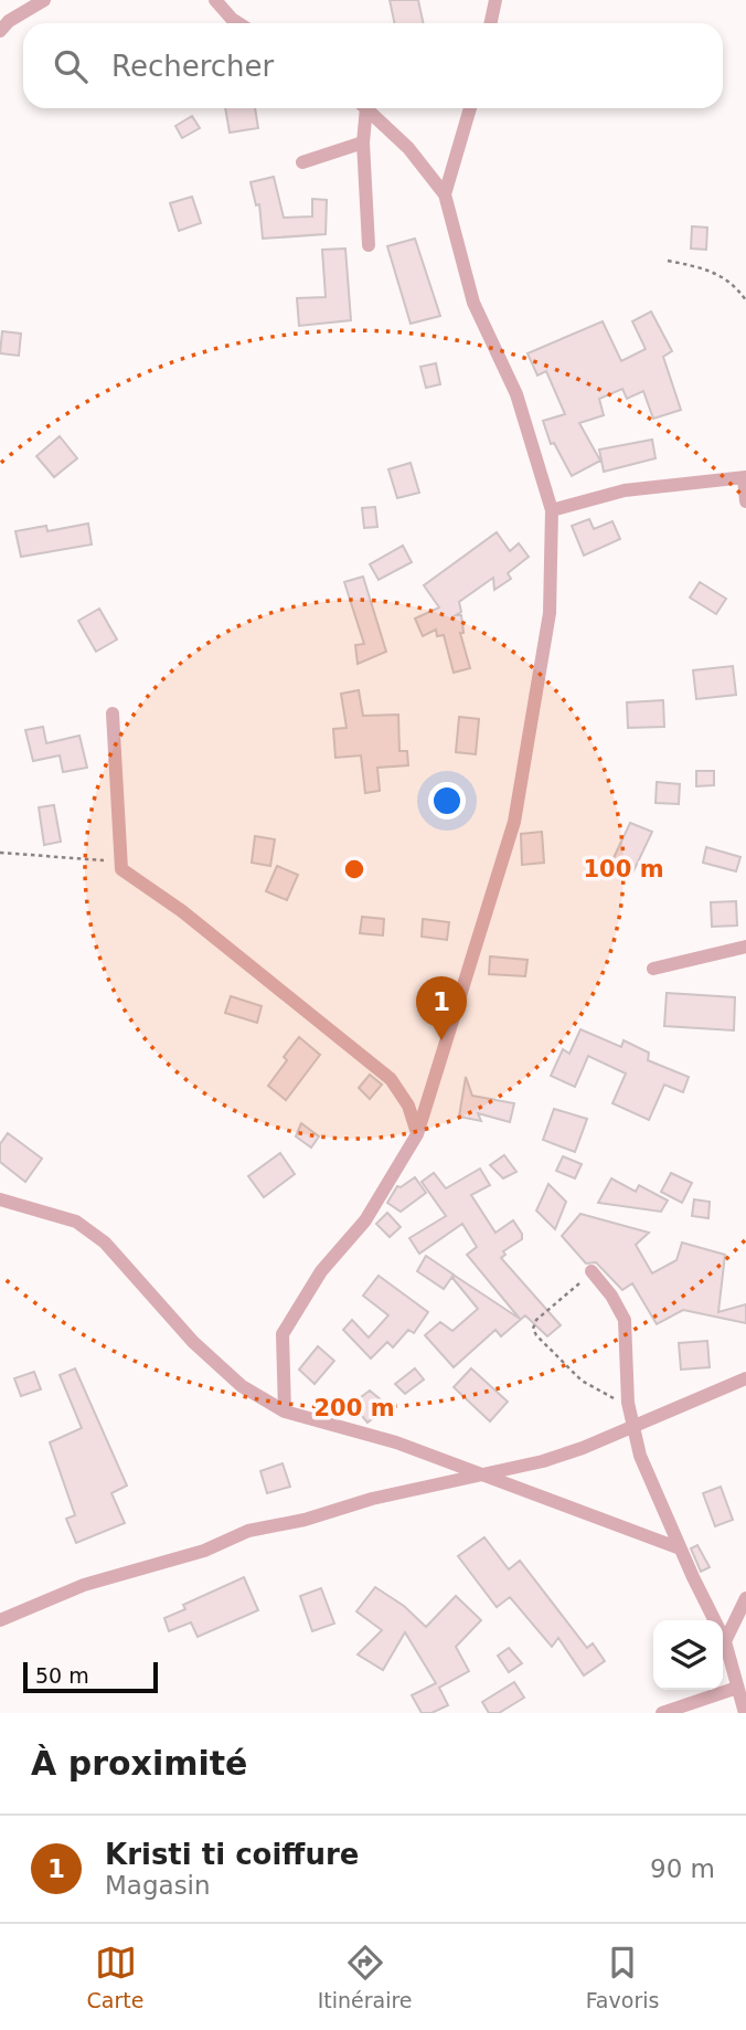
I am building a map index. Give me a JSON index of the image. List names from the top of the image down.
{
  "scale_bar": "50 m",
  "page": {
    "search": "Rechercher",
    "pins": "1",
    "scale": "50 m",
    "heading": "À proximité",
    "list": [
      {
        "mark": "1",
        "name": "Kristi ti coiffure",
        "note": "Magasin",
        "value": "90 m"
      }
    ],
    "nav": ["Carte", "Itinéraire", "Favoris"]
  },
  "rings": ["100 m", "200 m"]
}
